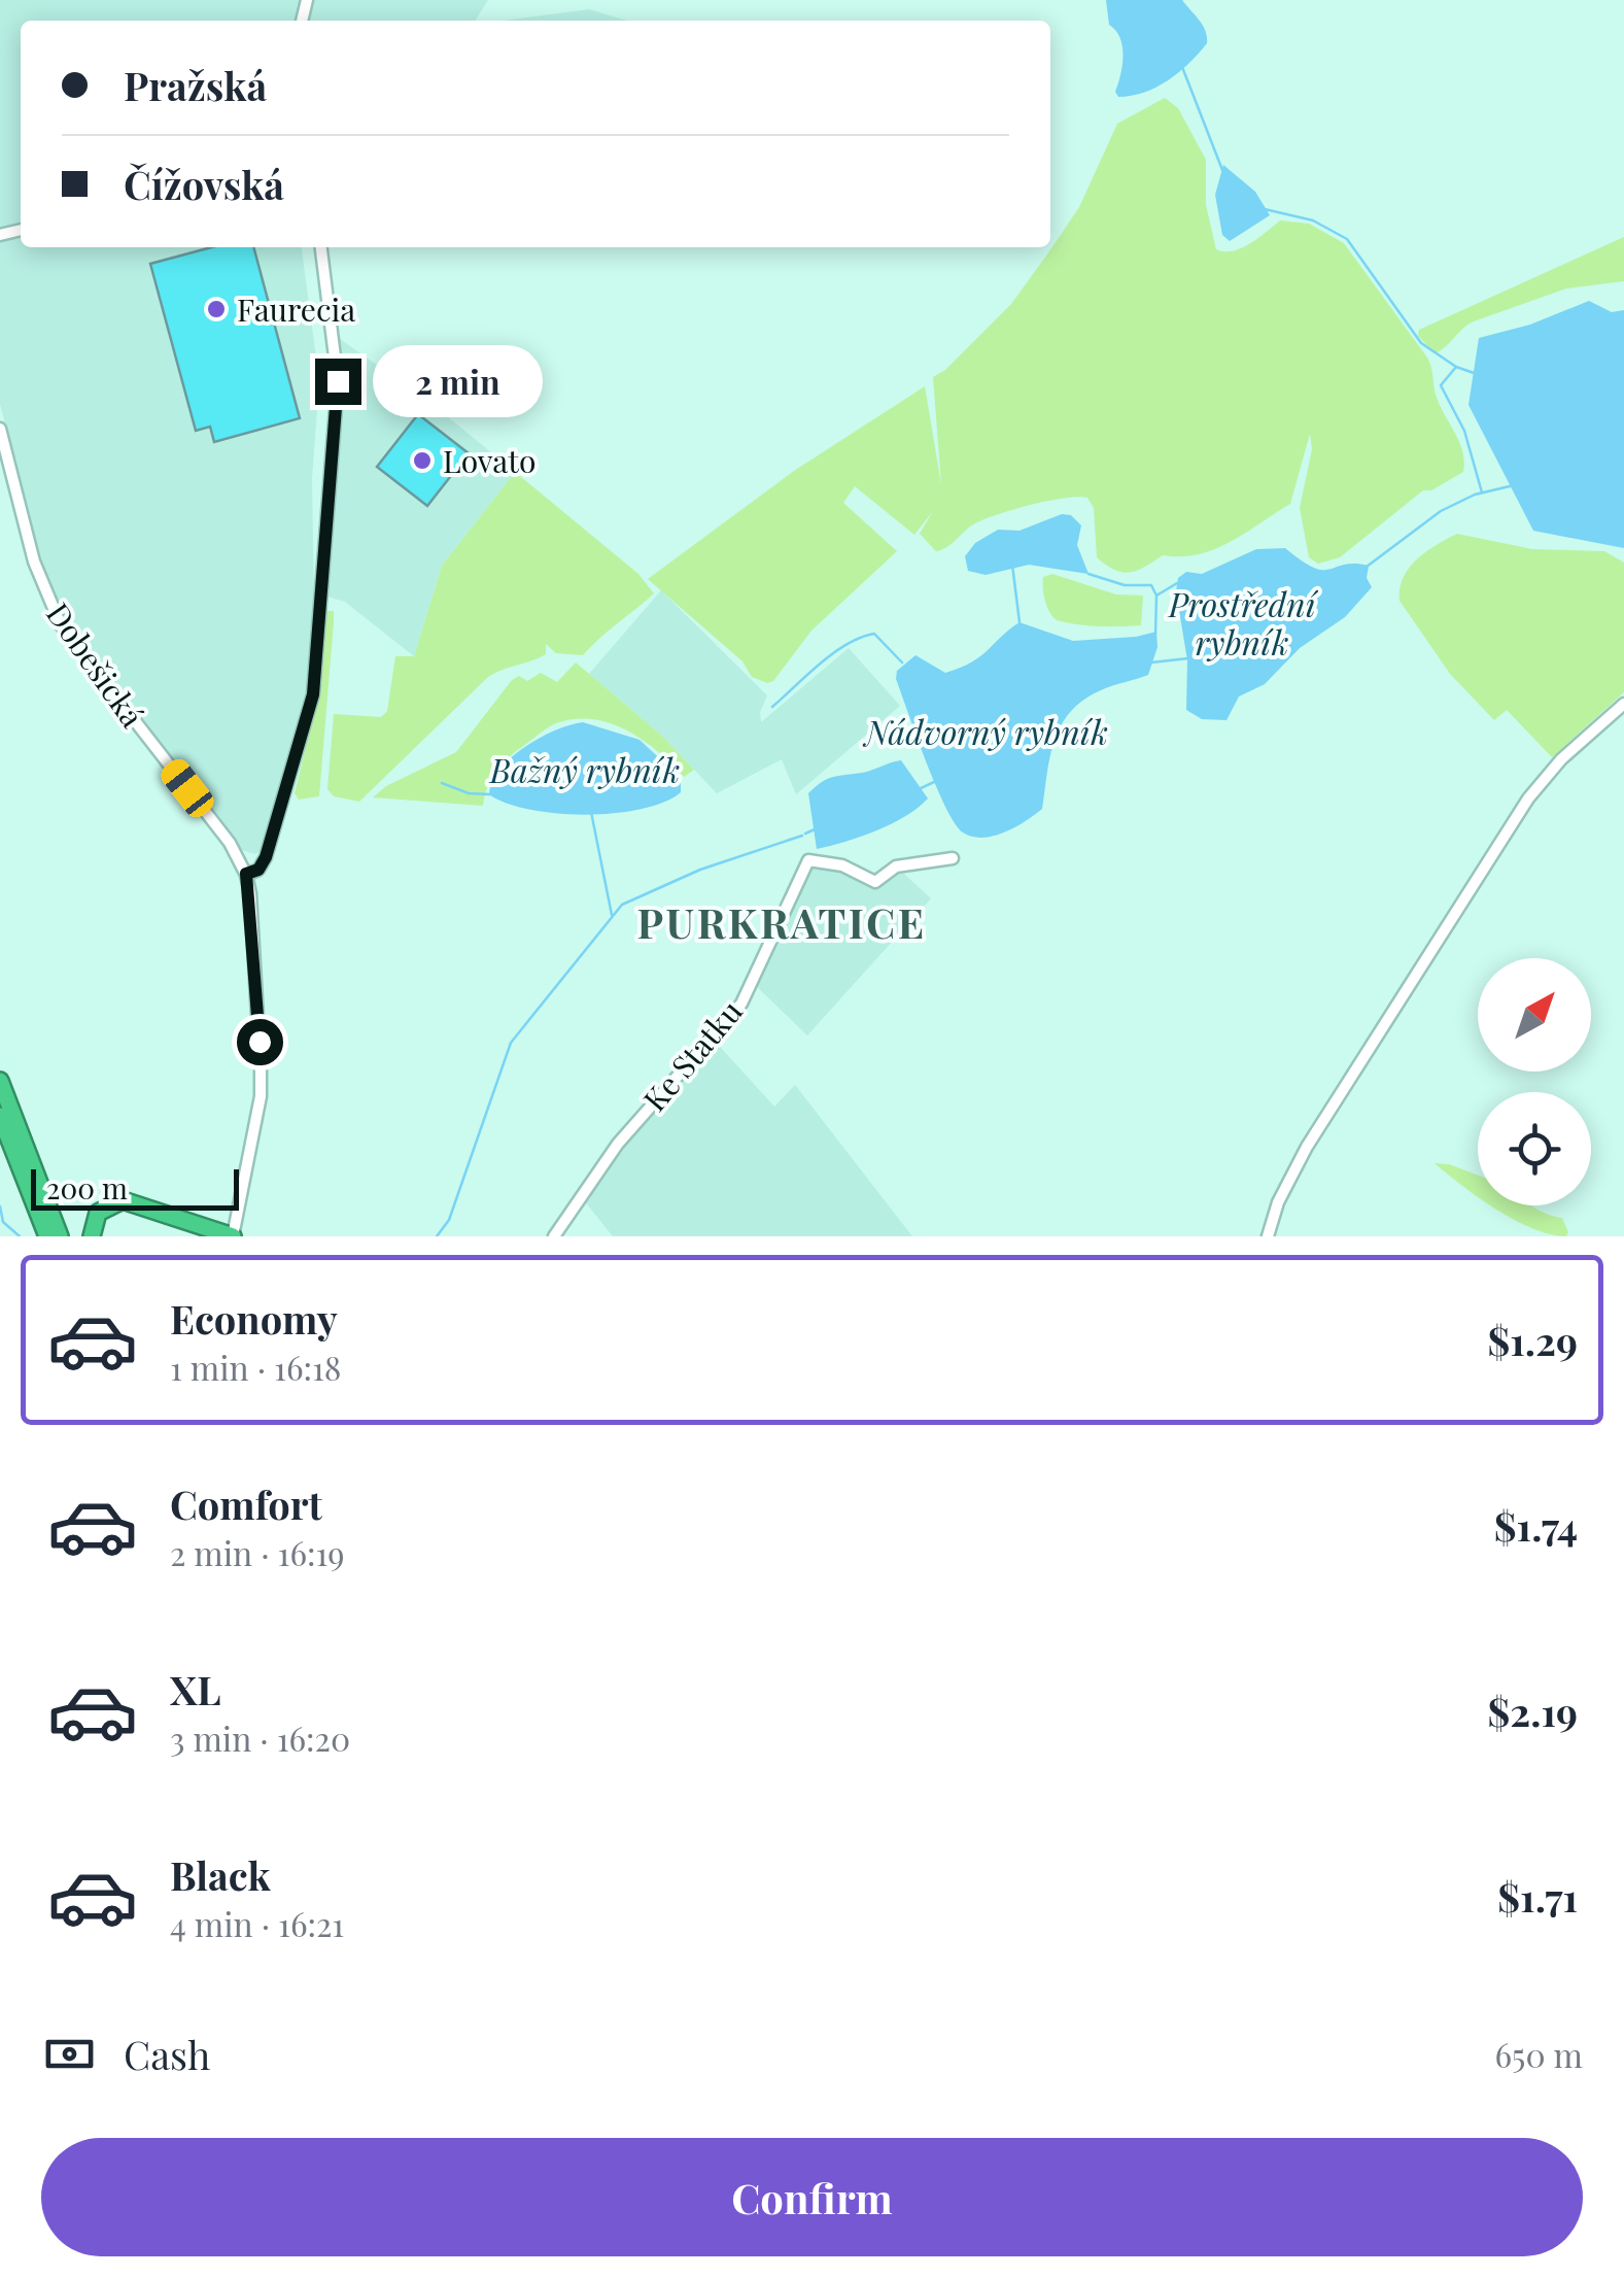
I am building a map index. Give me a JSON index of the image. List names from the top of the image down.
{
  "streets": {
    "street": ["Dobešická", "Ke Statku"]
  },
  "districts": ["PURKRATICE"],
  "water": ["Prostřední rybník", "Nádvorný rybník", "Bažný rybník"],
  "places": ["Faurecia", "Lovato"],
  "scale_bar": "200 m",
  "north": "top right",
  "page": {
    "banner": ["Pražská", "Čížovská"],
    "bubble": "2 min",
    "scale": "200 m",
    "list": [
      {
        "name": "Economy",
        "note": "1 min · 16:18",
        "value": "$1.29"
      },
      {
        "name": "Comfort",
        "note": "2 min · 16:19",
        "value": "$1.74"
      },
      {
        "name": "XL",
        "note": "3 min · 16:20",
        "value": "$2.19"
      },
      {
        "name": "Black",
        "note": "4 min · 16:21",
        "value": "$1.71"
      }
    ],
    "pay": ["Cash", "650 m"],
    "buttons": "Confirm"
  }
}
